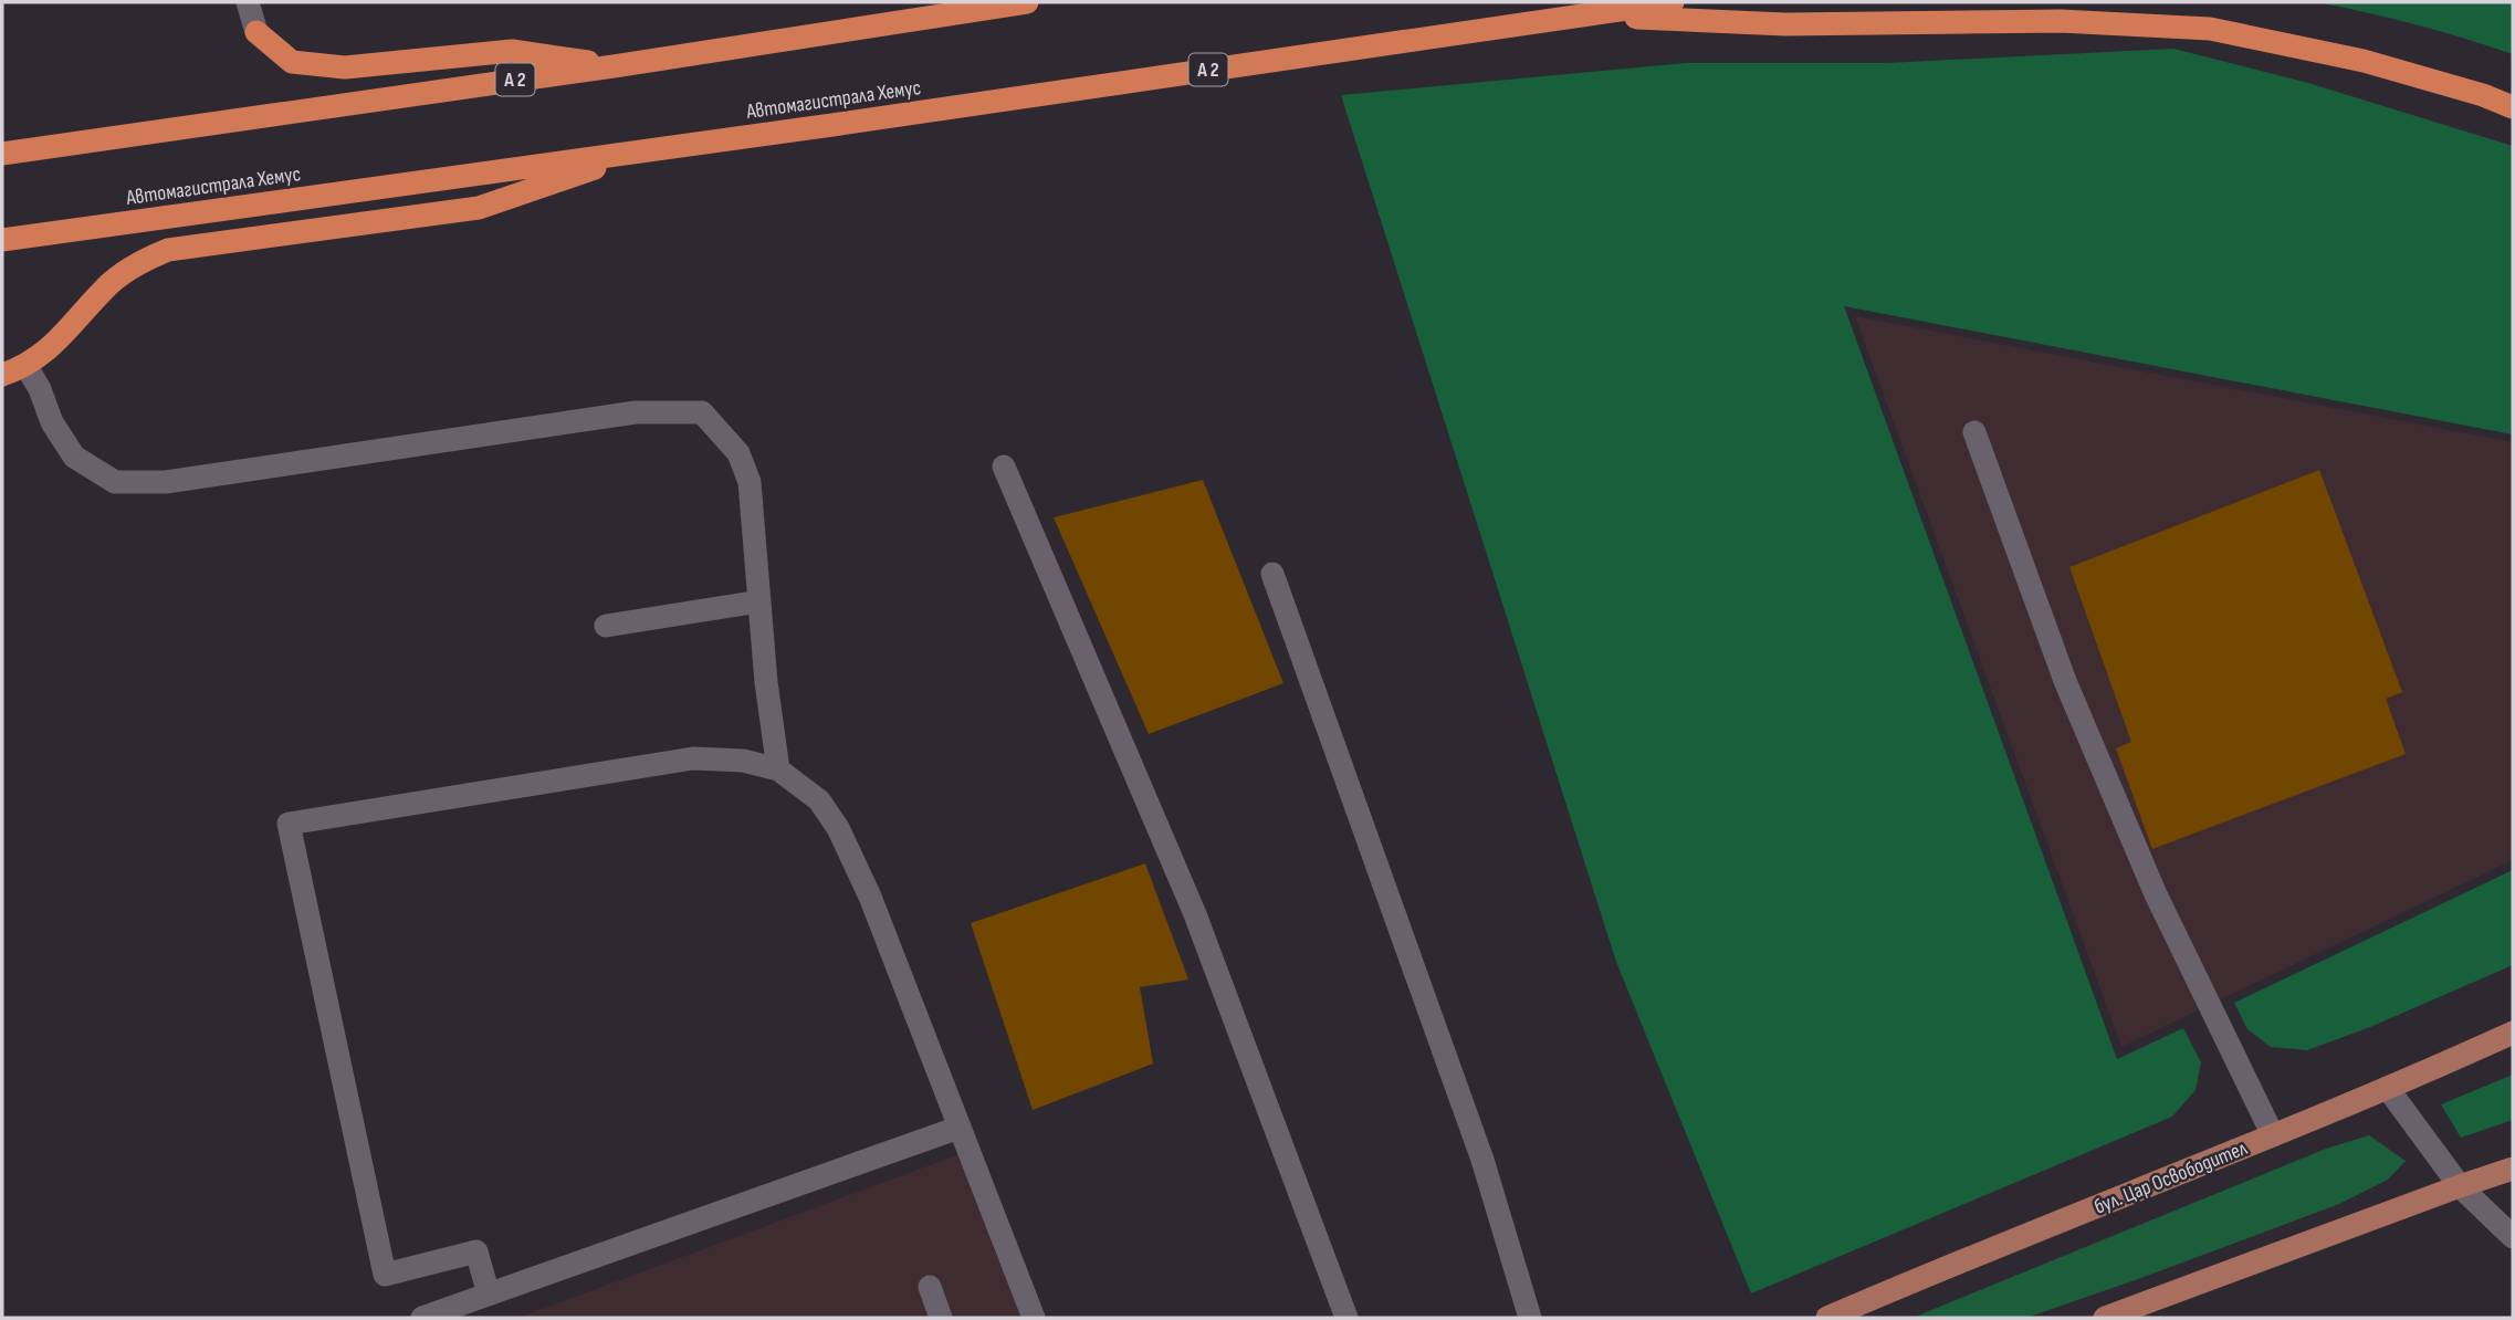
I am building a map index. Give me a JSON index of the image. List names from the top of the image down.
{
  "streets": {
    "highway": ["A 2", "Автомагистрала Хемус"],
    "main road": ["бул. Цар Освободител"]
  }
}
